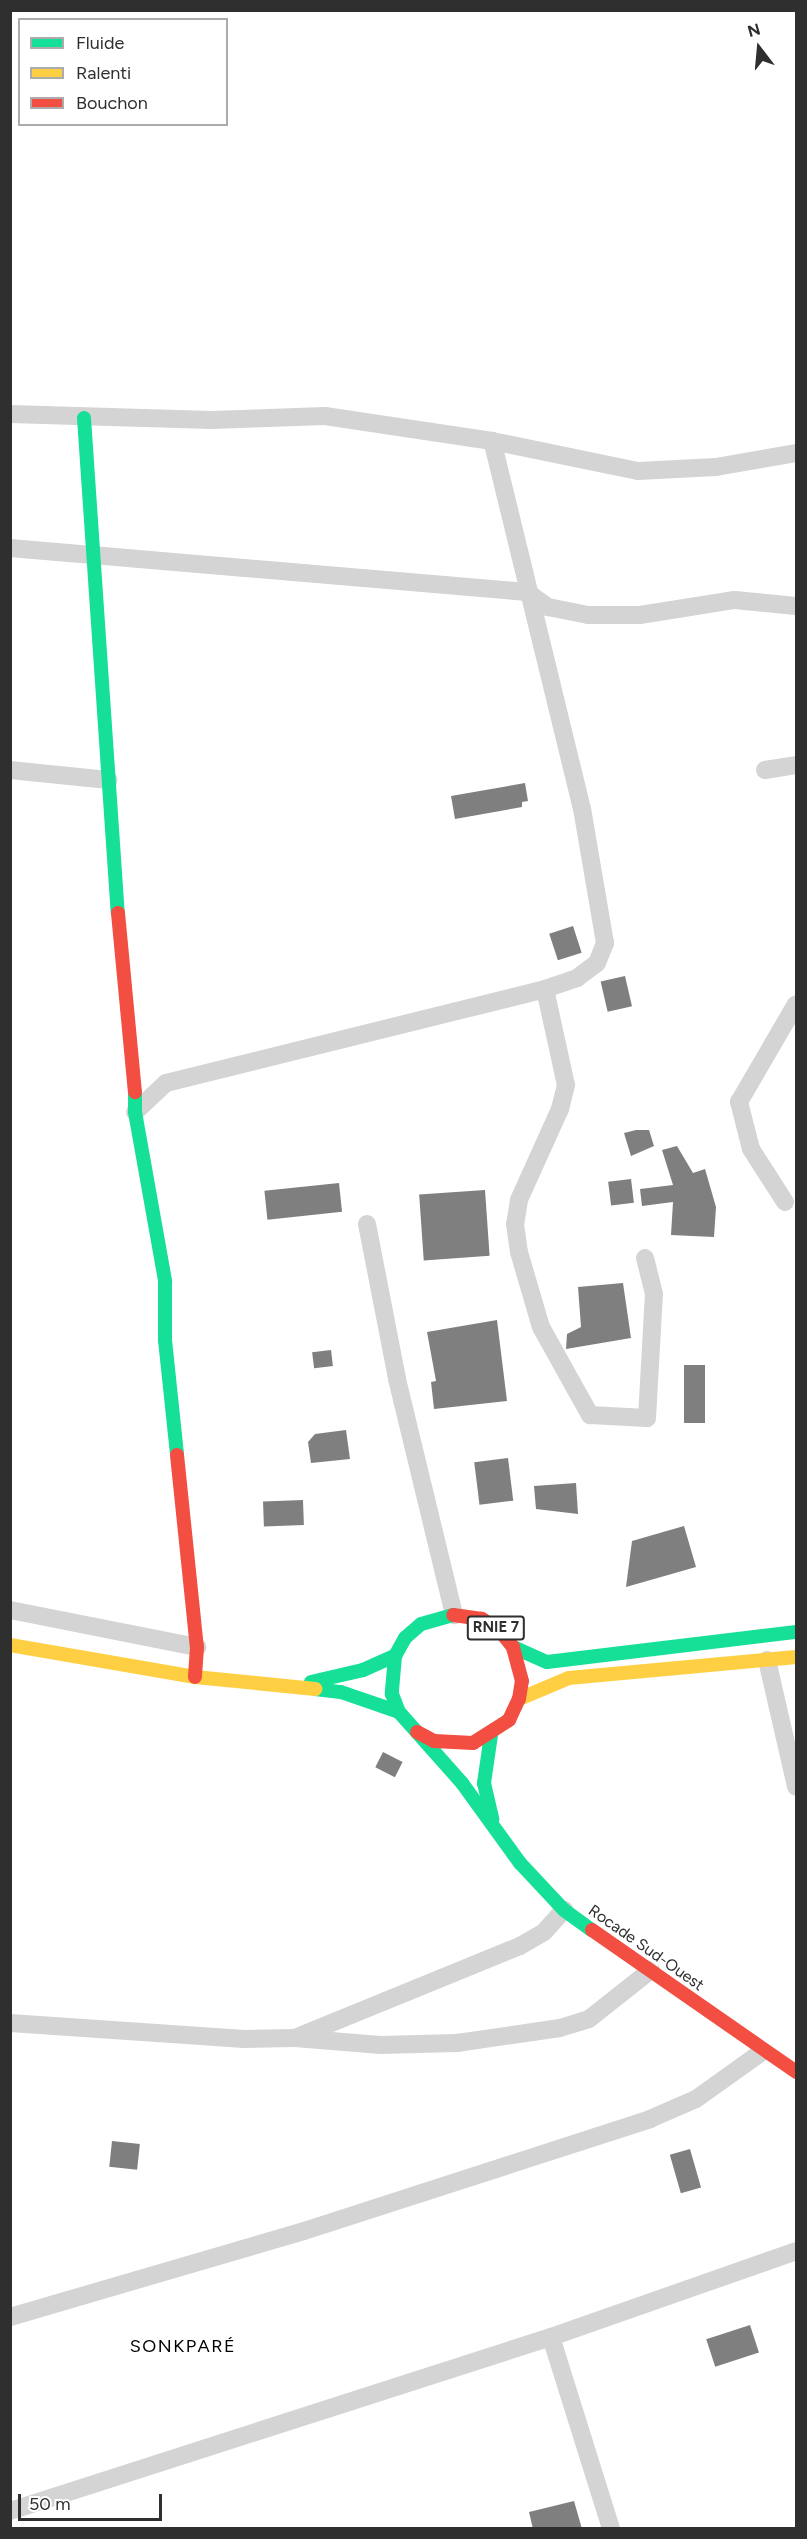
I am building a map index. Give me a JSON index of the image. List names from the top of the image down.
{
  "streets": {
    "main road": ["RNIE 7", "Rocade Sud-Ouest"]
  },
  "crossings": [
    ["RNIE 7", "Rocade Sud-Ouest"]
  ],
  "districts": ["SONKPARÉ"],
  "legend": ["Fluide", "Ralenti", "Bouchon"],
  "scale_bar": "50 m",
  "north": "top"
}
